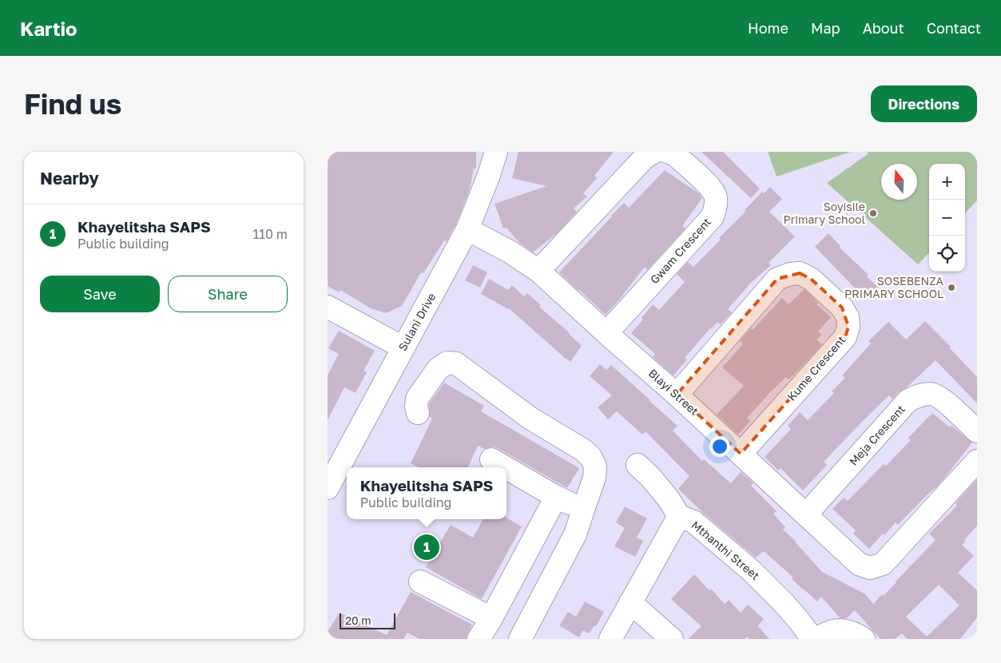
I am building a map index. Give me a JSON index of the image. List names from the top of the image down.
{
  "streets": {
    "street": [
      "Gwam Crescent",
      "Sulani Drive",
      "Kume Crescent",
      "Blayi Street",
      "Meja Crescent",
      "Mthanthi Street"
    ]
  },
  "crossings": [
    ["Gwam Crescent", "Blayi Street"],
    ["Sulani Drive", "Blayi Street"],
    ["Kume Crescent", "Blayi Street"],
    ["Blayi Street", "Meja Crescent"]
  ],
  "places": ["Soyisile Primary School", "SOSEBENZA PRIMARY SCHOOL"],
  "scale_bar": "20 m",
  "north": "top",
  "page": {
    "header": "Kartio",
    "nav": [
      "Home",
      "Map",
      "About",
      "Contact"
    ],
    "buttons": [
      "Directions",
      ["Save", "Share"]
    ],
    "title": "Find us",
    "heading": "Nearby",
    "map_buttons": ["+", "−"],
    "list": [
      {
        "mark": "1",
        "name": "Khayelitsha SAPS",
        "note": "Public building",
        "value": "110 m"
      }
    ],
    "popup": ["Khayelitsha SAPS", "Public building"],
    "pins": "1",
    "scale": "20 m"
  }
}
